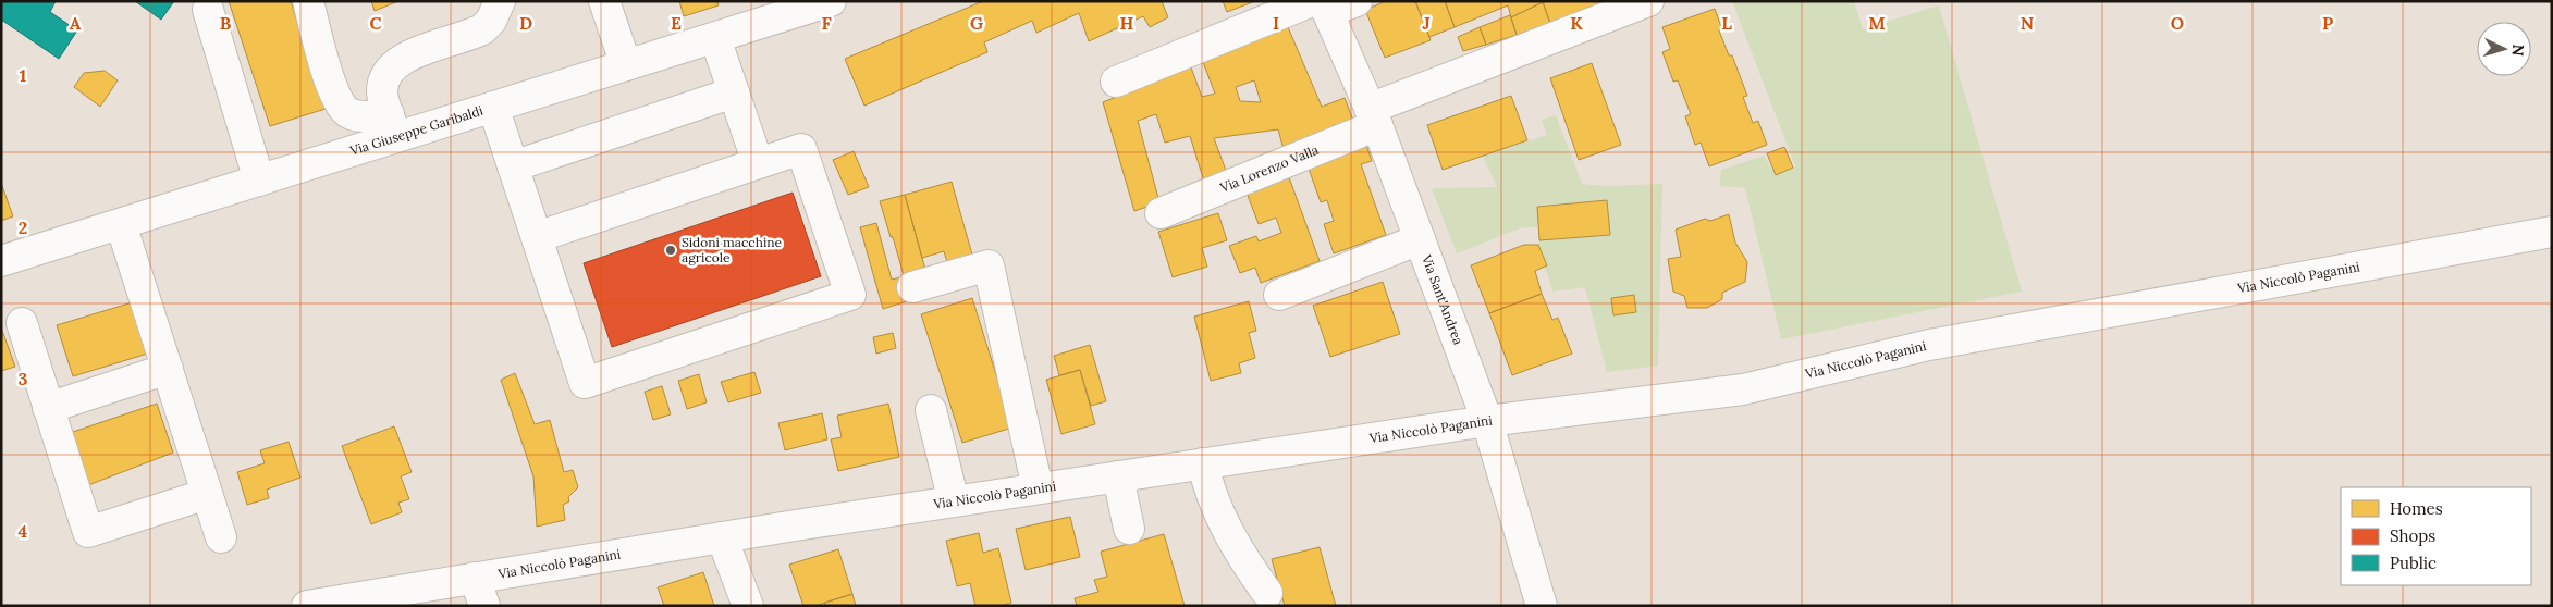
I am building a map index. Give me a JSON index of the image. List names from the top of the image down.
{
  "streets": {
    "street": [
      "Via Giuseppe Garibaldi",
      "Via Lorenzo Valla",
      "Via Niccolò Paganini",
      "Via Sant'Andrea"
    ]
  },
  "crossings": [
    ["Via Lorenzo Valla", "Via Sant'Andrea"],
    ["Via Niccolò Paganini", "Via Sant'Andrea"]
  ],
  "places": ["Sidoni macchine agricole"],
  "legend": ["Homes", "Shops", "Public"],
  "north": "right",
  "grid": {
    "columns": [
      "A",
      "B",
      "C",
      "D",
      "E",
      "F",
      "G",
      "H",
      "I",
      "J",
      "K",
      "L",
      "M",
      "N",
      "O",
      "P"
    ],
    "rows": [
      "1",
      "2",
      "3",
      "4"
    ]
  }
}
